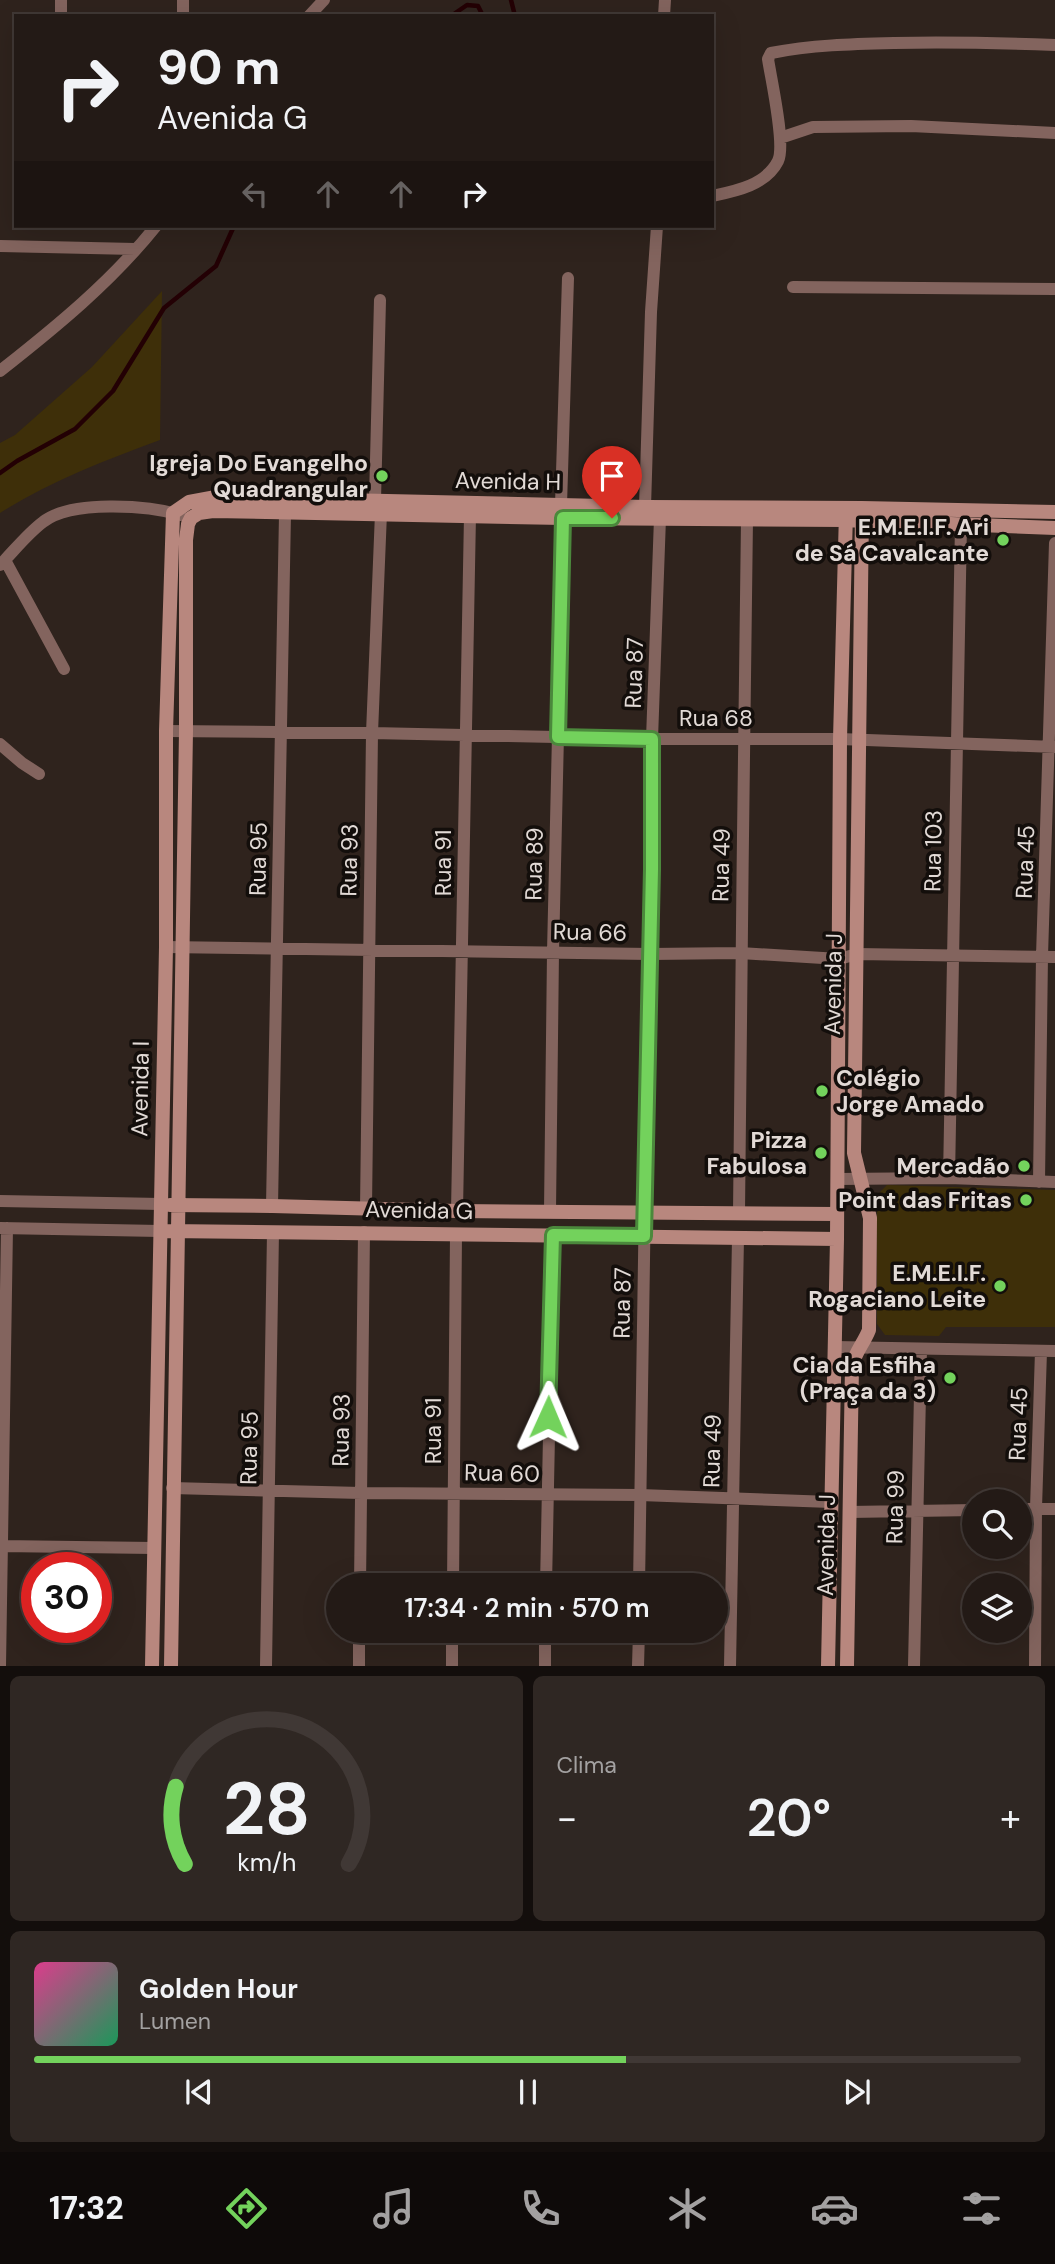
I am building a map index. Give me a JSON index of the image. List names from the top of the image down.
{
  "streets": {
    "street": [
      "Avenida H",
      "Rua 87",
      "Rua 68",
      "Rua 103",
      "Rua 95",
      "Rua 93",
      "Rua 45",
      "Rua 91",
      "Rua 89",
      "Rua 49",
      "Rua 66",
      "Avenida J",
      "Avenida I",
      "Avenida G",
      "Rua 60",
      "Rua 99"
    ]
  },
  "crossings": [
    ["Avenida H", "Rua 87"],
    ["Avenida H", "Rua 103"],
    ["Avenida H", "Rua 95"],
    ["Avenida H", "Rua 93"],
    ["Avenida H", "Rua 91"],
    ["Avenida H", "Rua 89"],
    ["Avenida H", "Rua 49"],
    ["Avenida H", "Avenida J"],
    ["Avenida H", "Avenida I"],
    ["Rua 87", "Rua 68"],
    ["Rua 87", "Rua 66"],
    ["Rua 87", "Avenida G"],
    ["Rua 87", "Rua 60"],
    ["Rua 68", "Rua 103"],
    ["Rua 68", "Rua 95"],
    ["Rua 68", "Rua 93"],
    ["Rua 68", "Rua 45"],
    ["Rua 68", "Rua 91"],
    ["Rua 68", "Rua 89"],
    ["Rua 68", "Rua 49"],
    ["Rua 68", "Avenida J"],
    ["Rua 68", "Avenida I"],
    ["Rua 103", "Rua 66"],
    ["Rua 95", "Rua 66"],
    ["Rua 95", "Avenida G"],
    ["Rua 95", "Rua 60"],
    ["Rua 93", "Rua 66"],
    ["Rua 93", "Avenida G"],
    ["Rua 93", "Rua 60"],
    ["Rua 45", "Rua 66"],
    ["Rua 91", "Rua 66"],
    ["Rua 91", "Avenida G"],
    ["Rua 91", "Rua 60"],
    ["Rua 89", "Rua 66"],
    ["Rua 89", "Avenida G"],
    ["Rua 49", "Rua 66"],
    ["Rua 49", "Avenida G"],
    ["Rua 49", "Rua 60"],
    ["Rua 66", "Avenida J"],
    ["Rua 66", "Avenida I"],
    ["Avenida J", "Avenida G"],
    ["Avenida J", "Rua 60"],
    ["Avenida I", "Avenida G"],
    ["Avenida I", "Rua 60"]
  ],
  "places": [
    "Igreja Do Evangelho Quadrangular",
    "E.M.E.I.F. Ari de Sá Cavalcante",
    "Colégio Jorge Amado",
    "Pizza Fabulosa",
    "Mercadão",
    "Point das Fritas",
    "E.M.E.I.F. Rogaciano Leite",
    "Cia da Esfiha (Praça da 3)"
  ],
  "page": {
    "turn": ["90 m", "Avenida G"],
    "limit": "30",
    "trip": "17:34 · 2 min · 570 m",
    "tile": "Clima",
    "heat": ["−", "20°", "+"],
    "song": ["Golden Hour", "Lumen"],
    "tabs": "17:32",
    "gauge": ["28", "km/h"]
  }
}
